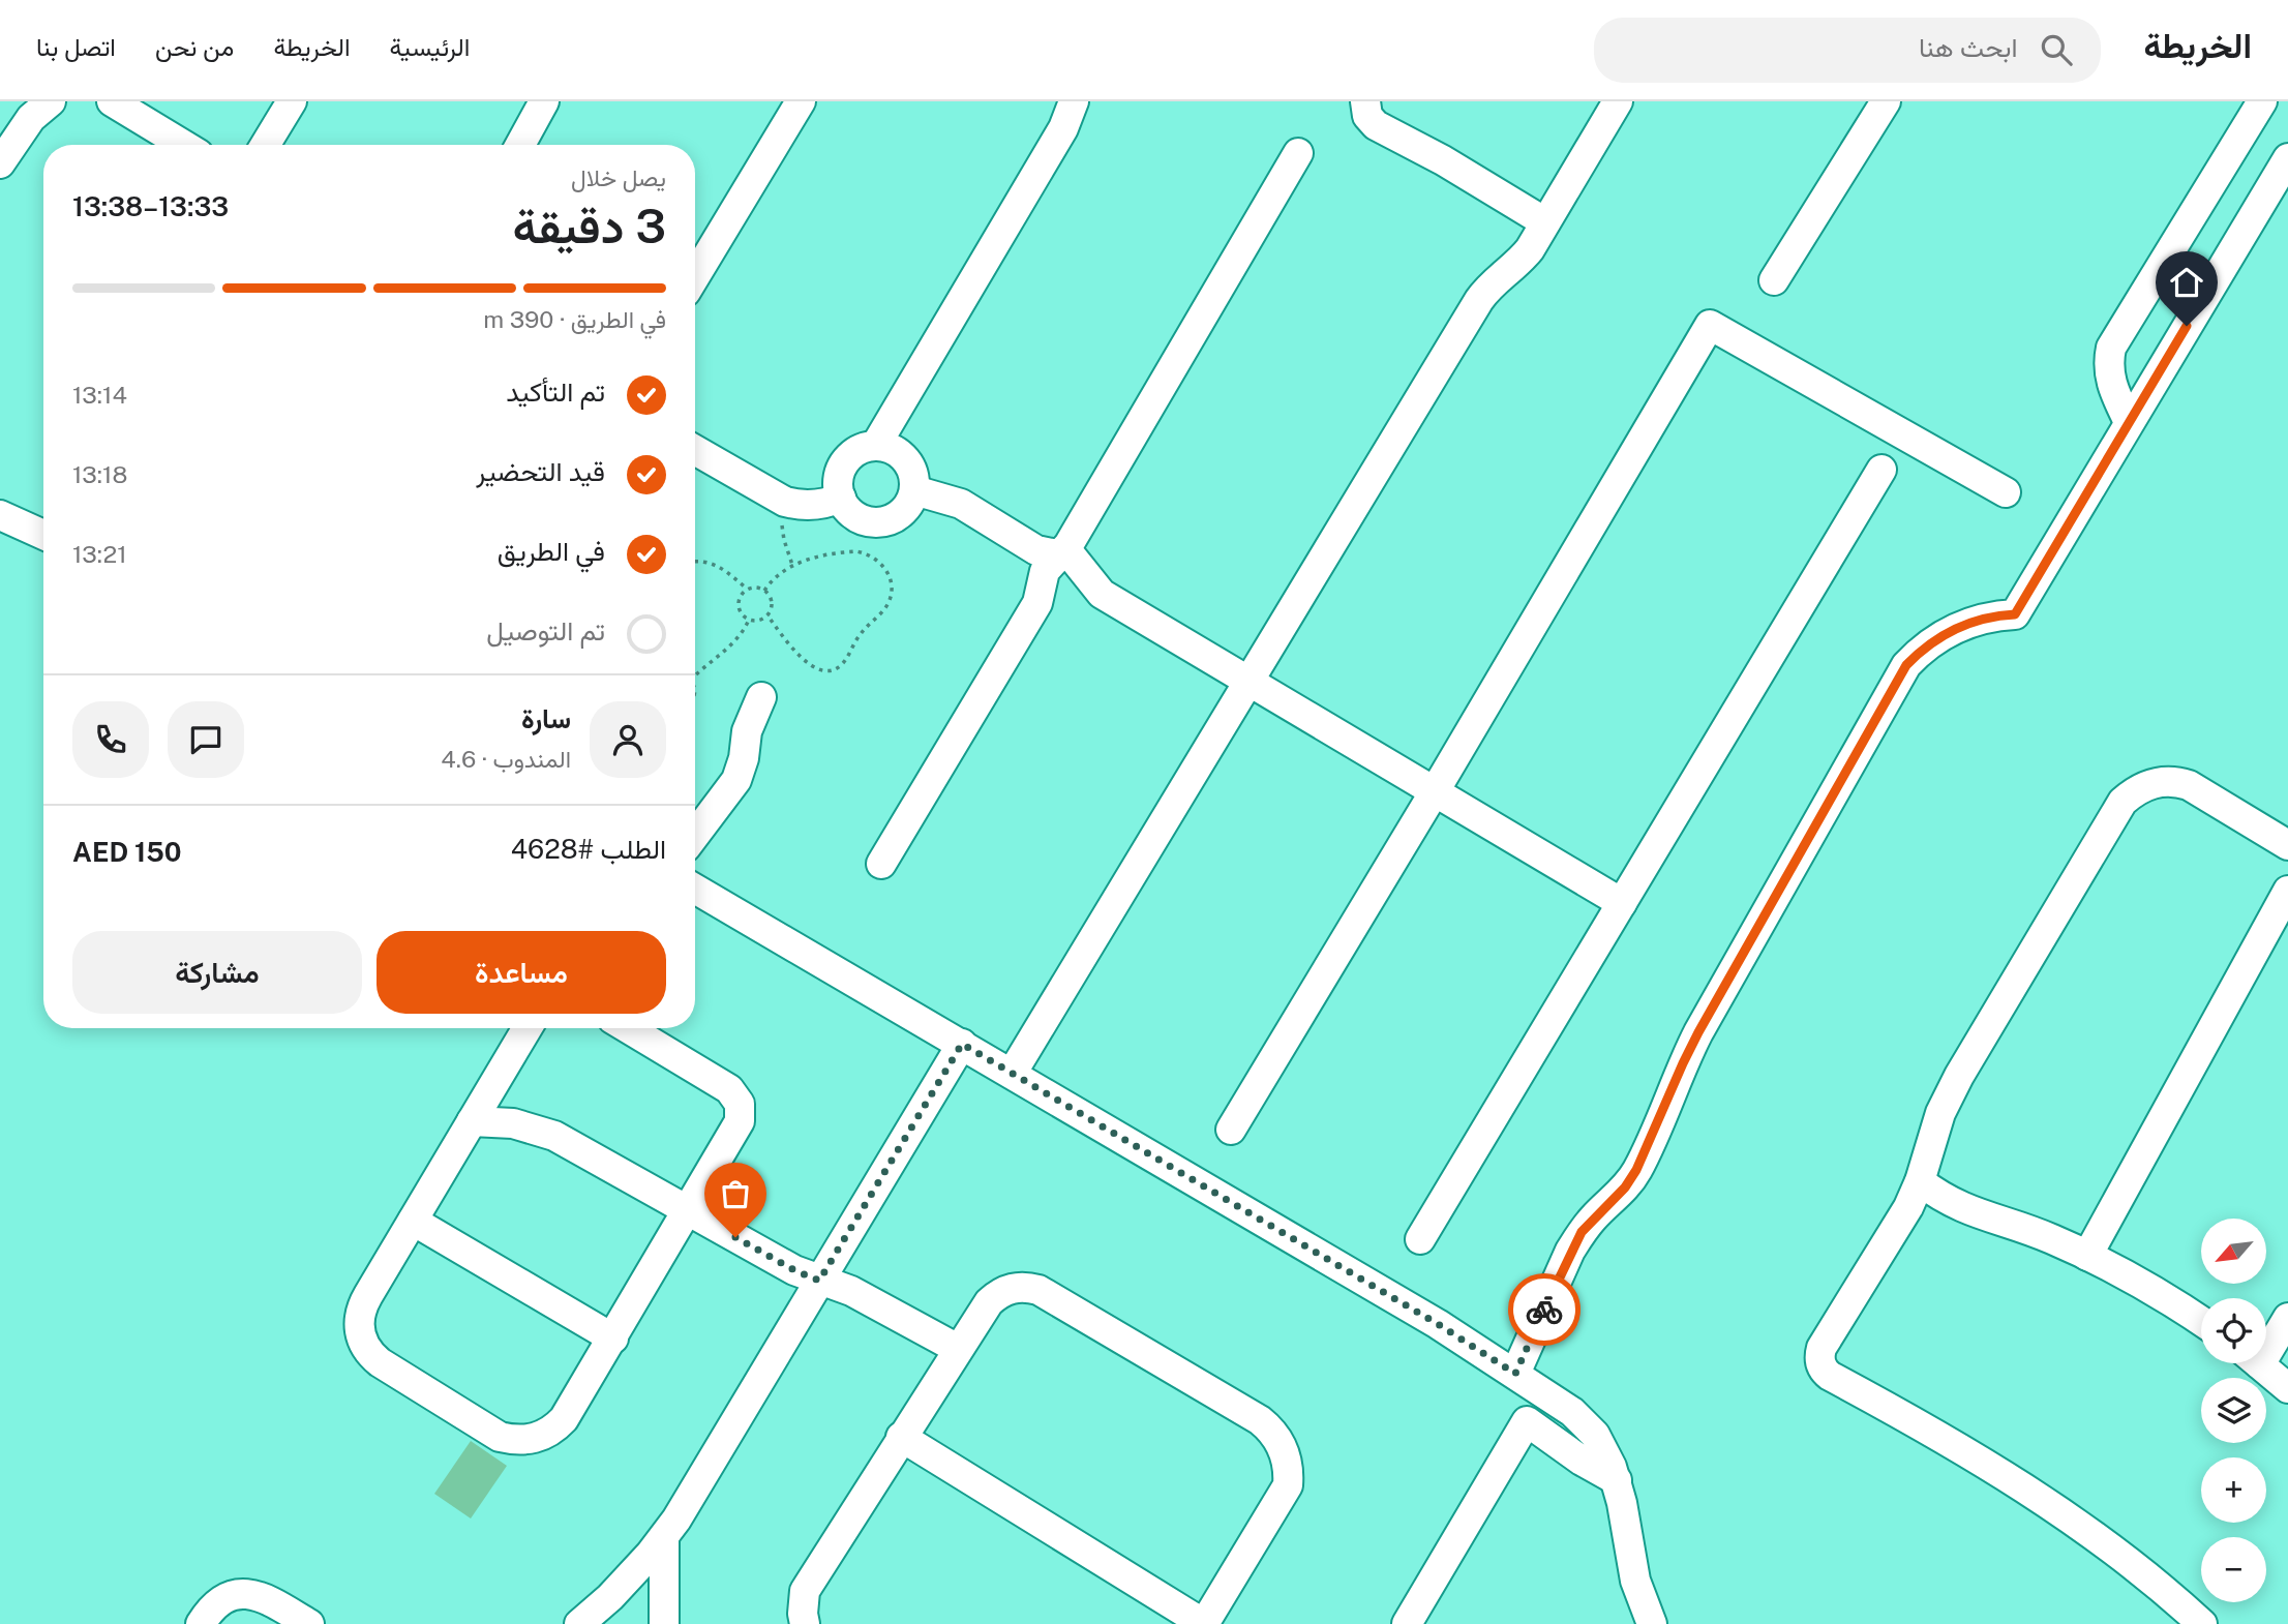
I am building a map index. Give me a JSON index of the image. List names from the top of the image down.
{
  "north": "bottom left",
  "page": {
    "header": "الخريطة",
    "search": "ابحث هنا",
    "nav": [
      "الرئيسية",
      "الخريطة",
      "من نحن",
      "اتصل بنا"
    ],
    "heading": ["3 دقيقة", "يصل خلال", "13:33–13:38"],
    "panel": [
      "سارة",
      "المندوب · 4.6",
      "الطلب #4628",
      "AED 150"
    ],
    "bar": "في الطريق · 390 m",
    "list": [
      ["تم التأكيد", "13:14"],
      ["قيد التحضير", "13:18"],
      ["في الطريق", "13:21"],
      "تم التوصيل"
    ],
    "buttons": ["مساعدة", "مشاركة"],
    "map_buttons": ["+", "−"]
  }
}
